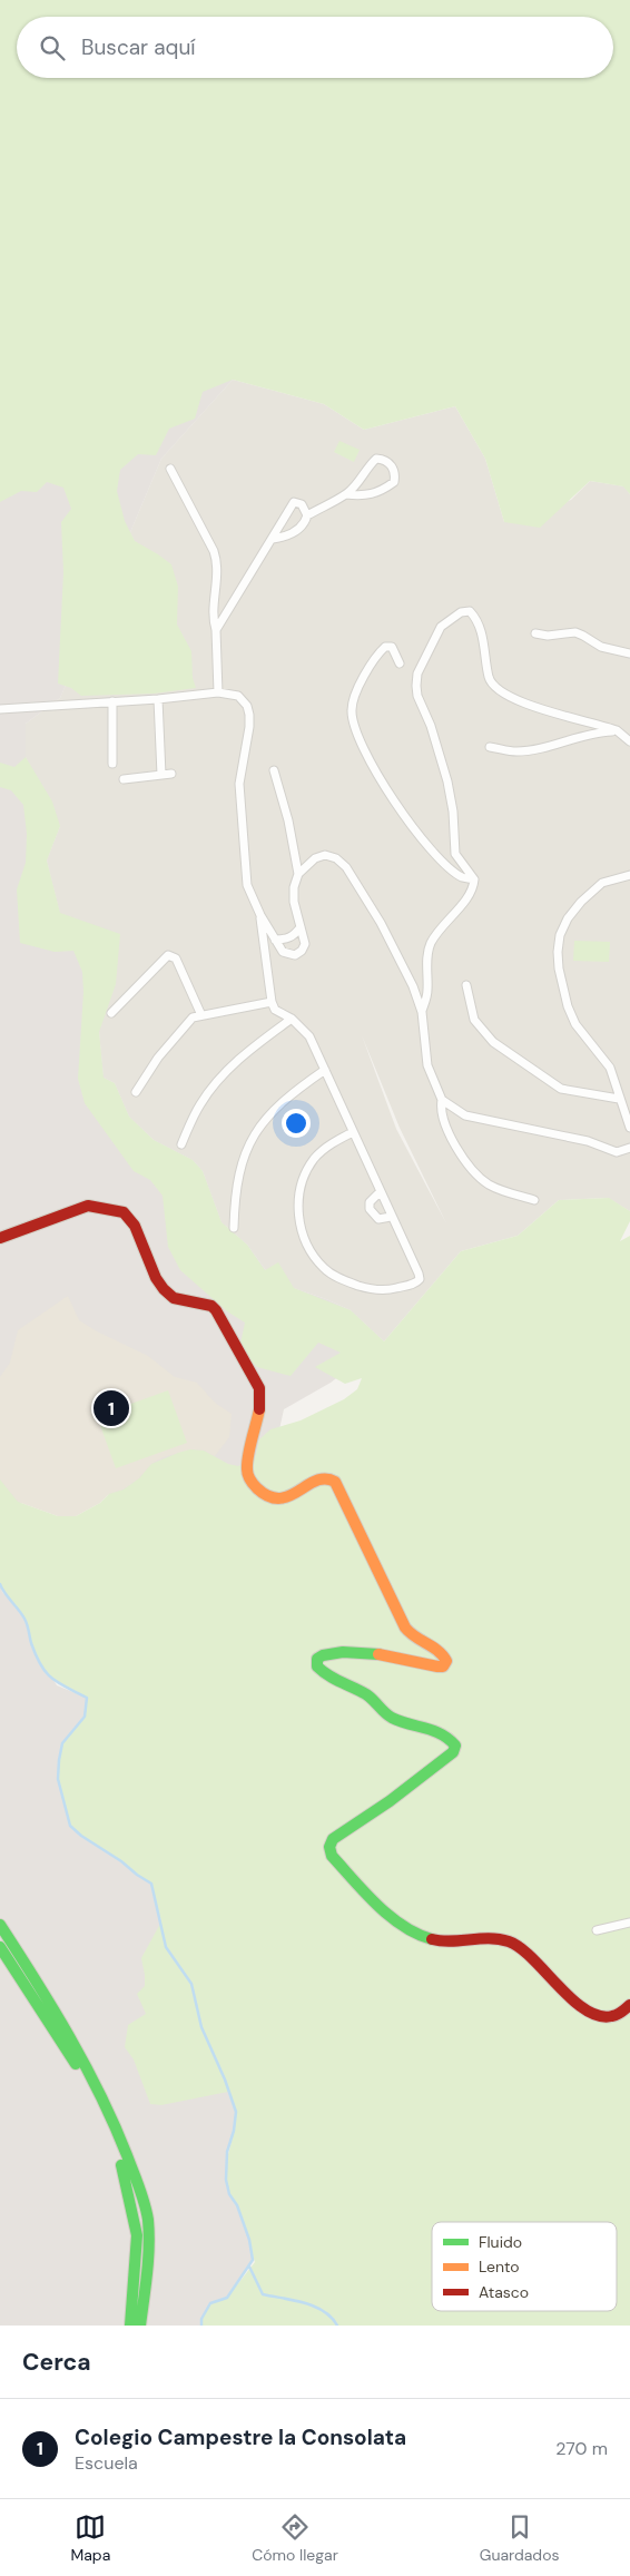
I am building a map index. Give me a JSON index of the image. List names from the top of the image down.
{
  "legend": ["Fluido", "Lento", "Atasco"],
  "page": {
    "search": "Buscar aquí",
    "pins": "1",
    "heading": "Cerca",
    "list": [
      {
        "mark": "1",
        "name": "Colegio Campestre la Consolata",
        "note": "Escuela",
        "value": "270 m"
      }
    ],
    "nav": ["Mapa", "Cómo llegar", "Guardados"]
  }
}
